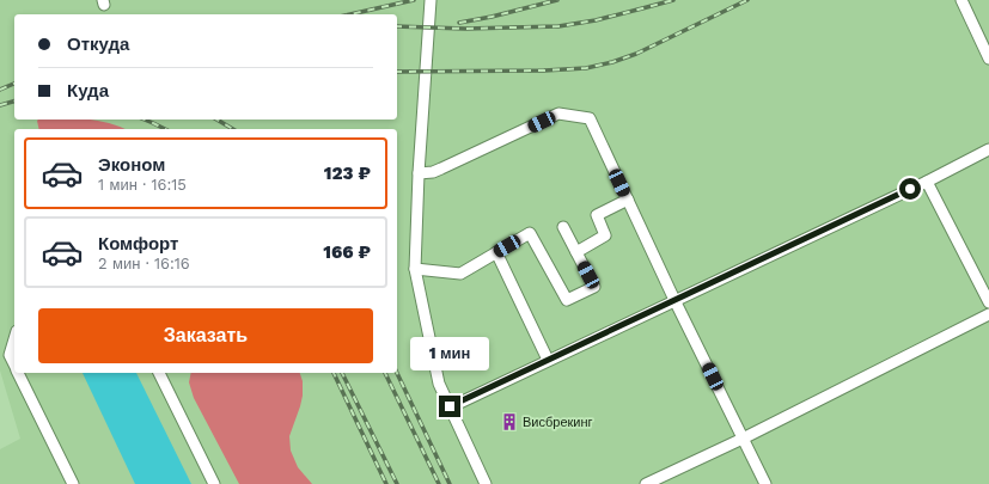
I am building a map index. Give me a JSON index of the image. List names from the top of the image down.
{
  "places": {
    "building": ["Висбрекинг"]
  },
  "page": {
    "banner": ["Откуда", "Куда"],
    "list": [
      {
        "name": "Эконом",
        "note": "1 мин · 16:15",
        "value": "123 ₽"
      },
      {
        "name": "Комфорт",
        "note": "2 мин · 16:16",
        "value": "166 ₽"
      }
    ],
    "buttons": "Заказать",
    "bubble": "1 мин"
  }
}
